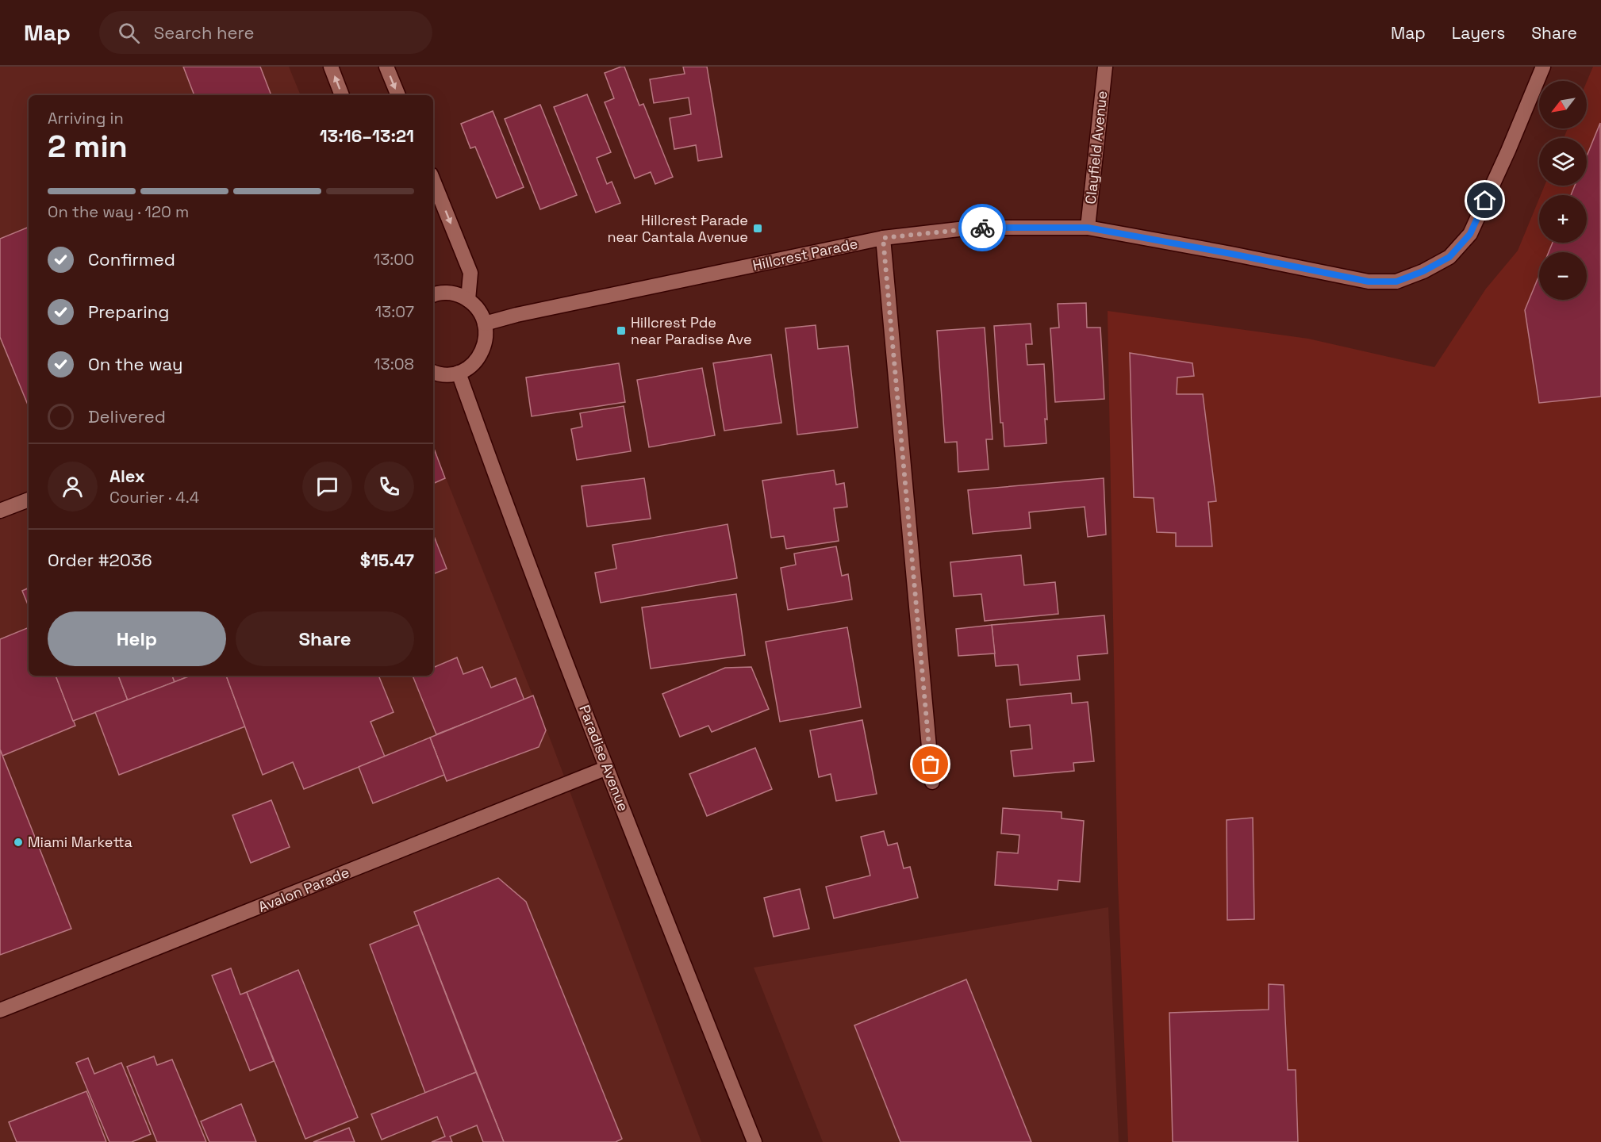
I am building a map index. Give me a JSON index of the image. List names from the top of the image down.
{
  "streets": {
    "street": [
      "Clayfield Avenue",
      "Hillcrest Parade",
      "Paradise Avenue",
      "Avalon Parade"
    ]
  },
  "crossings": [
    ["Clayfield Avenue", "Hillcrest Parade"],
    ["Paradise Avenue", "Avalon Parade"]
  ],
  "places": {
    "transit": ["Hillcrest Parade near Cantala Avenue", "Hillcrest Pde near Paradise Ave"],
    "other": ["Miami Marketta"]
  },
  "north": "bottom left",
  "page": {
    "header": "Map",
    "search": "Search here",
    "nav": ["Map", "Layers", "Share"],
    "map_buttons": ["+", "−"],
    "heading": ["2 min", "Arriving in", "13:16–13:21"],
    "panel": [
      "Alex",
      "Courier · 4.4",
      "Order #2036",
      "$15.47"
    ],
    "bar": "On the way · 120 m",
    "list": [
      ["Confirmed", "13:00"],
      ["Preparing", "13:07"],
      ["On the way", "13:08"],
      "Delivered"
    ],
    "buttons": ["Help", "Share"]
  }
}
